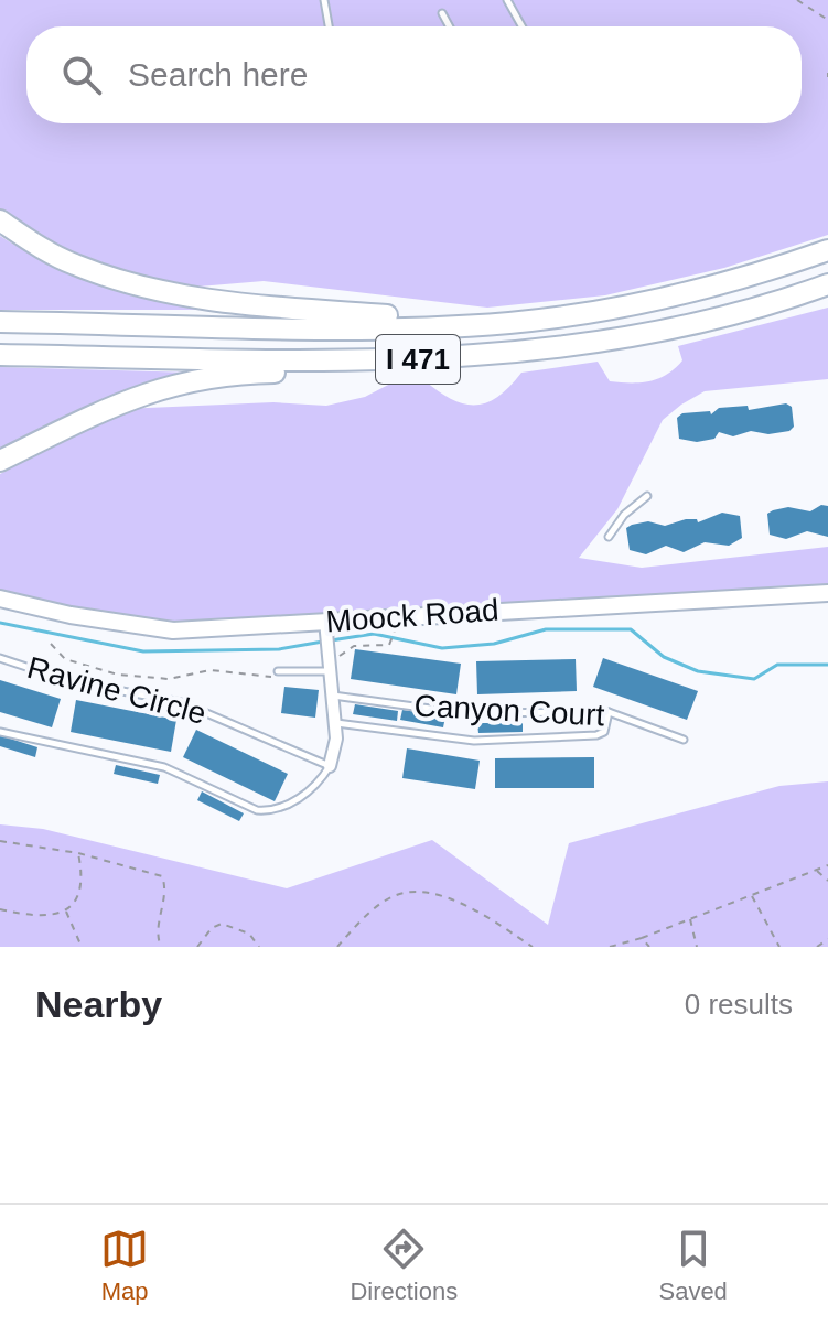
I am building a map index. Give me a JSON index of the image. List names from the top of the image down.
{
  "streets": {
    "highway": ["I 471"],
    "main road": ["Moock Road"],
    "lane": ["Ravine Circle", "Canyon Court"]
  },
  "page": {
    "search": "Search here",
    "heading": ["Nearby", "0 results"],
    "nav": ["Map", "Directions", "Saved"]
  }
}
